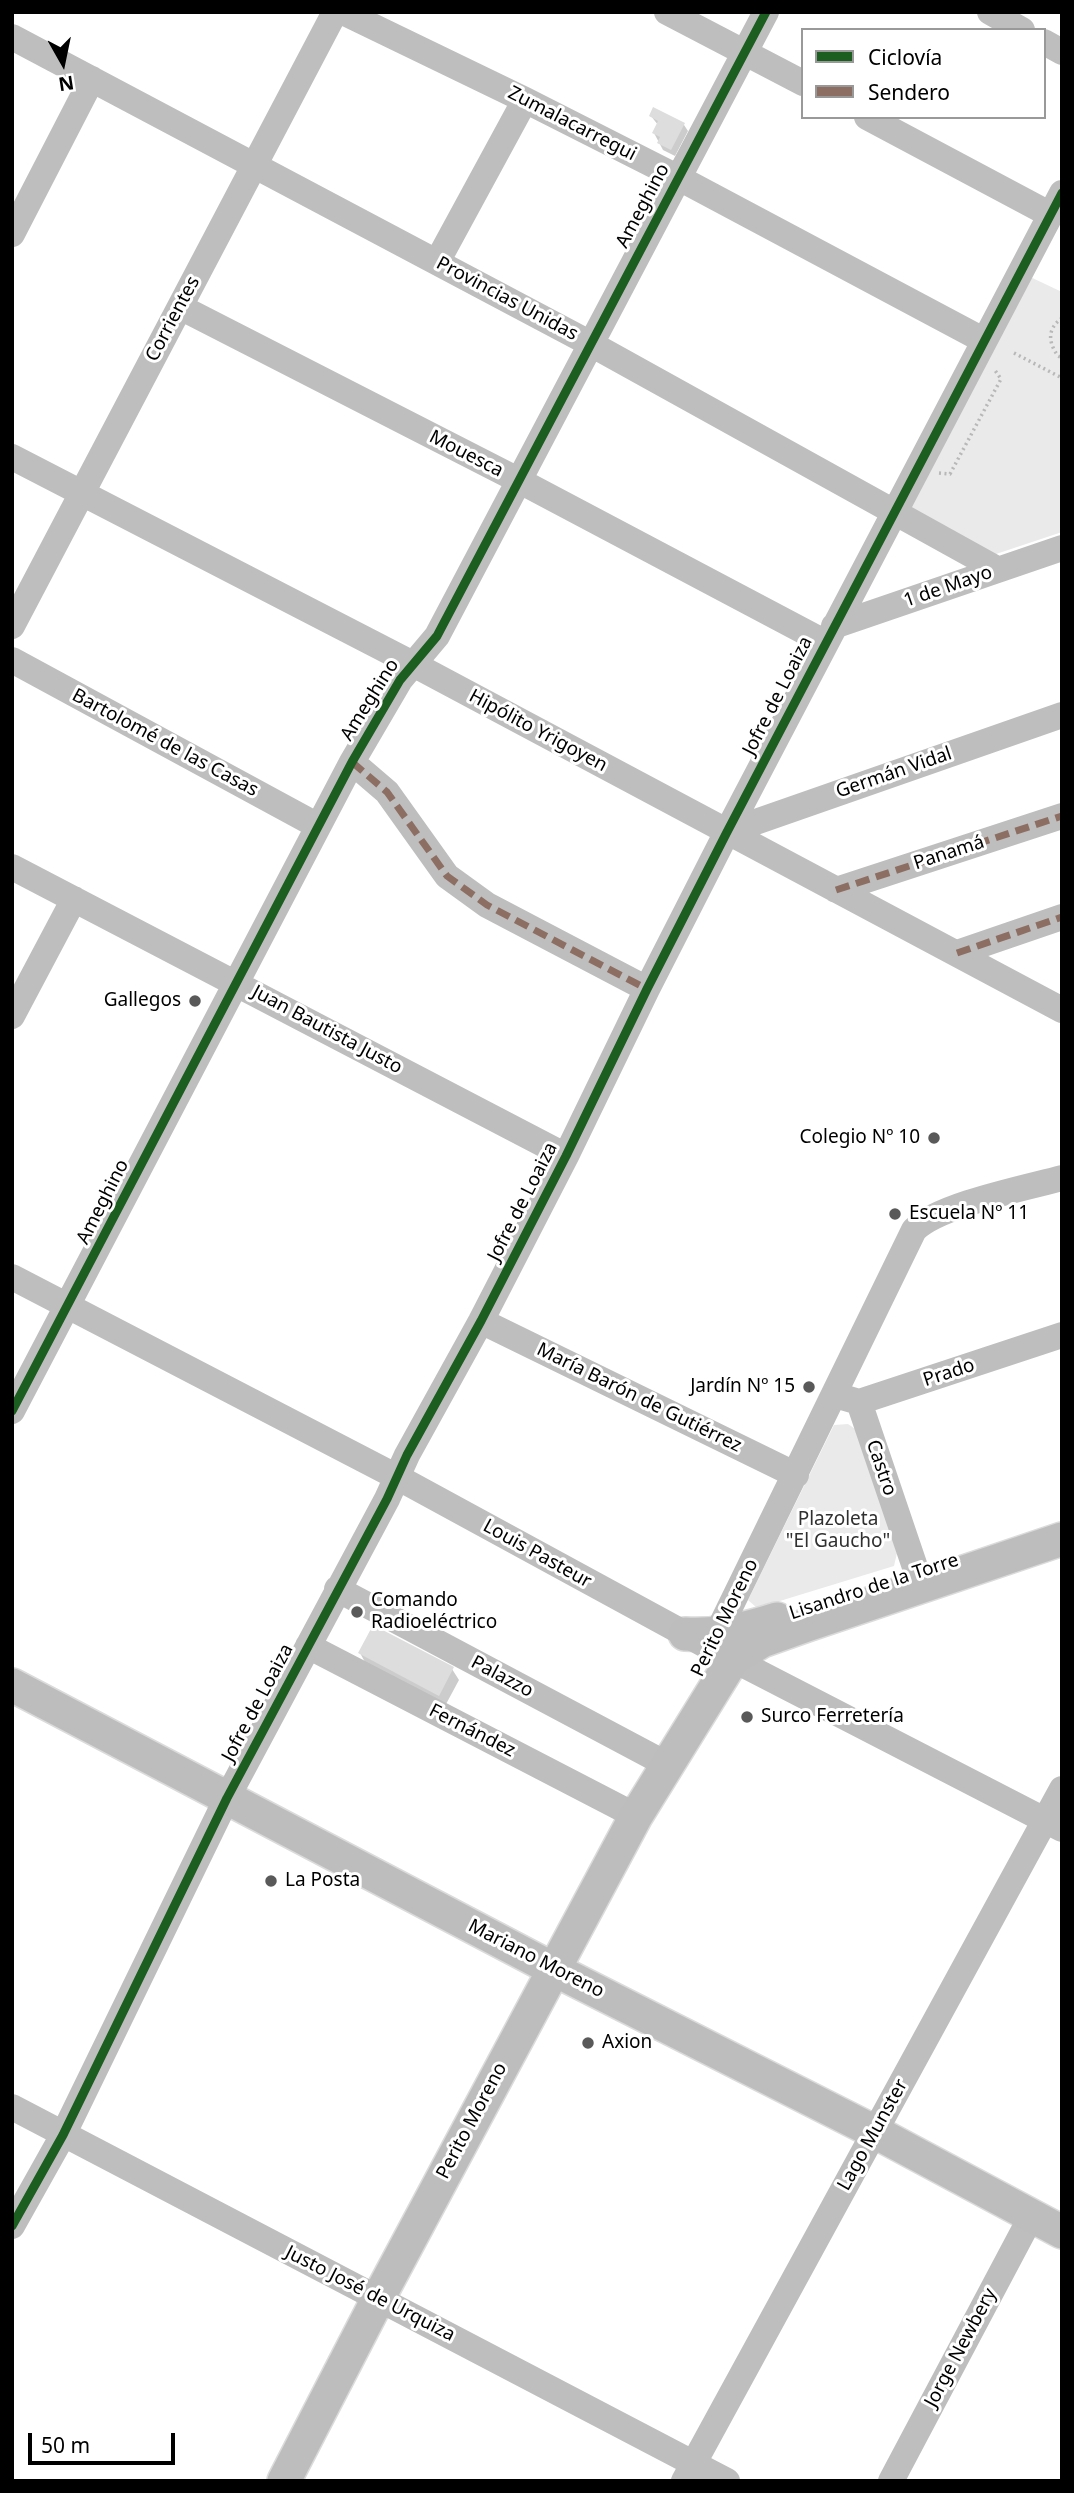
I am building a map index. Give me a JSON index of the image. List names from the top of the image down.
{
  "streets": {
    "main road": ["Lisandro de la Torre", "Perito Moreno", "Mariano Moreno"],
    "street": [
      "Zumalacarregui",
      "Ameghino",
      "Provincias Unidas",
      "Corrientes",
      "Mouesca",
      "1 de Mayo",
      "Jofre de Loaiza",
      "Hipólito Yrigoyen",
      "Bartolomé de las Casas",
      "Germán Vidal",
      "Panamá",
      "Juan Bautista Justo",
      "Prado",
      "María Barón de Gutiérrez",
      "Castro",
      "Louis Pasteur",
      "Palazzo",
      "Fernández",
      "Lago Munster",
      "Justo José de Urquiza",
      "Jorge Newbery"
    ]
  },
  "crossings": [
    ["Zumalacarregui", "Ameghino"],
    ["Zumalacarregui", "Jofre de Loaiza"],
    ["Ameghino", "Provincias Unidas"],
    ["Ameghino", "Mouesca"],
    ["Ameghino", "Hipólito Yrigoyen"],
    ["Ameghino", "Bartolomé de las Casas"],
    ["Ameghino", "Juan Bautista Justo"],
    ["Ameghino", "Louis Pasteur"],
    ["Provincias Unidas", "Corrientes"],
    ["Provincias Unidas", "1 de Mayo"],
    ["Provincias Unidas", "Jofre de Loaiza"],
    ["Corrientes", "Mouesca"],
    ["Corrientes", "Hipólito Yrigoyen"],
    ["Mouesca", "1 de Mayo"],
    ["Mouesca", "Jofre de Loaiza"],
    ["1 de Mayo", "Jofre de Loaiza"],
    ["Jofre de Loaiza", "Hipólito Yrigoyen"],
    ["Jofre de Loaiza", "Germán Vidal"],
    ["Jofre de Loaiza", "Juan Bautista Justo"],
    ["Jofre de Loaiza", "María Barón de Gutiérrez"],
    ["Jofre de Loaiza", "Louis Pasteur"],
    ["Jofre de Loaiza", "Palazzo"],
    ["Jofre de Loaiza", "Fernández"],
    ["Jofre de Loaiza", "Mariano Moreno"],
    ["Jofre de Loaiza", "Justo José de Urquiza"],
    ["Hipólito Yrigoyen", "Germán Vidal"],
    ["Hipólito Yrigoyen", "Panamá"],
    ["Prado", "Castro"],
    ["Prado", "Perito Moreno"],
    ["María Barón de Gutiérrez", "Perito Moreno"],
    ["Castro", "Lisandro de la Torre"],
    ["Castro", "Perito Moreno"],
    ["Louis Pasteur", "Lisandro de la Torre"],
    ["Louis Pasteur", "Perito Moreno"],
    ["Louis Pasteur", "Lago Munster"],
    ["Lisandro de la Torre", "Perito Moreno"],
    ["Perito Moreno", "Palazzo"],
    ["Perito Moreno", "Fernández"],
    ["Perito Moreno", "Mariano Moreno"],
    ["Perito Moreno", "Justo José de Urquiza"],
    ["Mariano Moreno", "Lago Munster"],
    ["Mariano Moreno", "Jorge Newbery"],
    ["Lago Munster", "Justo José de Urquiza"]
  ],
  "parks": ["Plazoleta \"El Gaucho\""],
  "places": [
    "Gallegos",
    "Colegio Nº 10",
    "Escuela Nº 11",
    "Jardín Nº 15",
    "Comando Radioeléctrico",
    "Surco Ferretería",
    "La Posta",
    "Axion"
  ],
  "legend": ["Ciclovía", "Sendero"],
  "scale_bar": "50 m",
  "north": "bottom"
}
